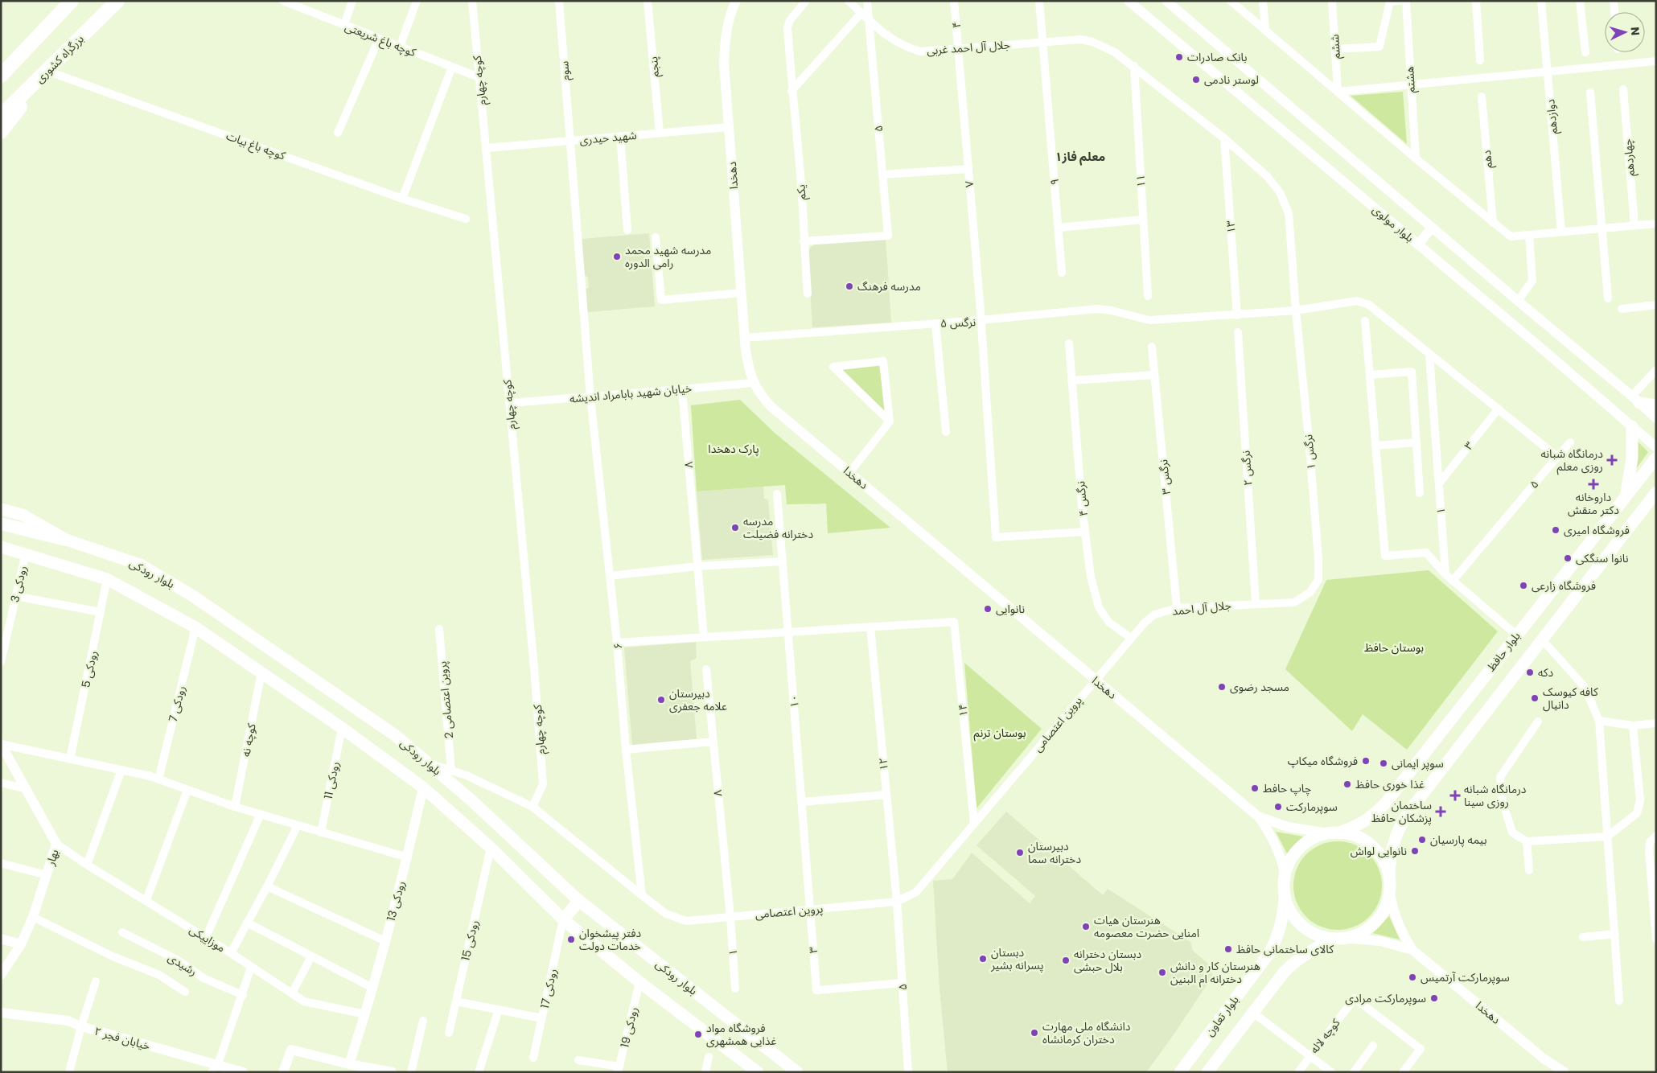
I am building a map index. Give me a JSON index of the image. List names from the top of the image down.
{
  "streets": {
    "highway": ["بزرگراه کشوری"],
    "main road": ["بلوار رودکی", "بلوار حافظ", "بلوار تعاون"],
    "street": [
      "۴",
      "کوچه باغ شریعتی",
      "ششم",
      "جلال آل احمد غربی",
      "پنجم",
      "سوم",
      "هشتم",
      "کوچه چهارم",
      "دوازدهم",
      "۵",
      "شهید حیدری",
      "کوچه باغ بیات",
      "چهاردهم",
      "دهم",
      "دهخدا",
      "۱۱",
      "۹",
      "۷",
      "یکم",
      "بلوار مولوی",
      "۱۳",
      "نرگس ۵",
      "خیابان شهید بابامراد اندیشه",
      "۳",
      "نرگس ۱",
      "۸",
      "نرگس ۲",
      "نرگس ۳",
      "نرگس ۴",
      "۱",
      "رودکی 3",
      "جلال آل احمد",
      "۶",
      "رودکی 5",
      "پروین اعتصامی 2",
      "۱۰",
      "رودکی 7",
      "۱۴",
      "پروین اعتصامی",
      "کوچه نه",
      "۱۲",
      "رودکی 11",
      "بهار",
      "رودکی 13",
      "موزاییکی",
      "رودکی 15",
      "رشیدی",
      "رودکی 17",
      "رودکی 19",
      "کوچه لاله",
      "خیابان فجر ۲"
    ]
  },
  "crossings": [
    ["۴", "جلال آل احمد غربی"],
    ["۴", "۷"],
    ["کوچه باغ شریعتی", "کوچه چهارم"],
    ["جلال آل احمد غربی", "۵"],
    ["جلال آل احمد غربی", "۱۱"],
    ["جلال آل احمد غربی", "۹"],
    ["جلال آل احمد غربی", "۷"],
    ["جلال آل احمد غربی", "۱۳"],
    ["جلال آل احمد غربی", "نرگس ۱"],
    ["بزرگراه کشوری", "کوچه باغ بیات"],
    ["پنجم", "شهید حیدری"],
    ["سوم", "شهید حیدری"],
    ["سوم", "خیابان شهید بابامراد اندیشه"],
    ["سوم", "۶"],
    ["کوچه چهارم", "شهید حیدری"],
    ["کوچه چهارم", "خیابان شهید بابامراد اندیشه"],
    ["کوچه چهارم", "پروین اعتصامی"],
    ["۵", "یکم"],
    ["۵", "۳"],
    ["۵", "پروین اعتصامی"],
    ["۵", "۱۲"],
    ["شهید حیدری", "دهخدا"],
    ["دهخدا", "نرگس ۵"],
    ["دهخدا", "خیابان شهید بابامراد اندیشه"],
    ["دهخدا", "جلال آل احمد"],
    ["دهخدا", "پروین اعتصامی"],
    ["۷", "نرگس ۵"],
    ["۱۳", "نرگس ۱"],
    ["نرگس ۵", "نرگس ۴"],
    ["خیابان شهید بابامراد اندیشه", "۸"],
    ["خیابان شهید بابامراد اندیشه", "۶"],
    ["۳", "۱"],
    ["۳", "۱۰"],
    ["۳", "پروین اعتصامی"],
    ["نرگس ۱", "جلال آل احمد"],
    ["۸", "۱"],
    ["۸", "پروین اعتصامی"],
    ["نرگس ۲", "جلال آل احمد"],
    ["نرگس ۳", "جلال آل احمد"],
    ["نرگس ۴", "جلال آل احمد"],
    ["۱", "پروین اعتصامی"],
    ["بلوار رودکی", "رودکی 3"],
    ["بلوار رودکی", "رودکی 5"],
    ["بلوار رودکی", "رودکی 7"],
    ["بلوار رودکی", "پروین اعتصامی"],
    ["بلوار رودکی", "کوچه نه"],
    ["بلوار رودکی", "رودکی 11"],
    ["بلوار رودکی", "رودکی 13"],
    ["بلوار رودکی", "رودکی 15"],
    ["بلوار رودکی", "رودکی 17"],
    ["بلوار رودکی", "رودکی 19"],
    ["جلال آل احمد", "پروین اعتصامی"],
    ["۶", "پروین اعتصامی"],
    ["بلوار حافظ", "بلوار تعاون"],
    ["پروین اعتصامی 2", "پروین اعتصامی"],
    ["۱۰", "پروین اعتصامی"],
    ["۱۴", "پروین اعتصامی"],
    ["۱۴", "۱۲"],
    ["پروین اعتصامی", "۱۲"],
    ["بهار", "موزاییکی"],
    ["رودکی 13", "موزاییکی"],
    ["بلوار تعاون", "کوچه لاله"]
  ],
  "districts": ["معلم فاز۱"],
  "parks": ["پارک دهخدا", "بوستان حافظ", "بوستان ترنم"],
  "places": {
    "other": [
      "بانک صادرات",
      "لوستر نادمی",
      "مدرسه شهید محمد رامی الدوره",
      "مدرسه فرهنگ",
      "مدرسه دخترانه فضيلت",
      "فروشگاه امیری",
      "نانوا سنگکی",
      "فروشگاه زارعی",
      "نانوایی",
      "دکه",
      "مسجد رضوی",
      "کافه کیوسک دانیال",
      "دبیرستان علامه جعفری",
      "فروشگاه میکاپ",
      "سوپر ایمانی",
      "غذا خوری حافظ",
      "چاپ حافط",
      "سوپرمارکت",
      "بیمه پارسیان",
      "نانوایی لواش",
      "دبیرستان دخترانه سما",
      "هنرستان هیات امنایی حضرت معصومه",
      "دفتر پیشخوان خدمات دولت",
      "کالای ساختمانی حافظ",
      "دبستان پسرانه بشير",
      "دبستان دخترانه بلال حبشی",
      "هنرستان کار و دانش دخترانه ام البنین",
      "سوپرمارکت آرتمیس",
      "سوپرمارکت مرادی",
      "دانشگاه ملی مهارت دختران کرمانشاه",
      "فروشگاه مواد غذایی همشهری"
    ],
    "health": [
      "درمانگاه شبانه روزی معلم",
      "داروخانه دکتر منقش",
      "درمانگاه شبانه روزی سینا",
      "ساختمان پزشکان حافظ"
    ]
  },
  "north": "right"
}
